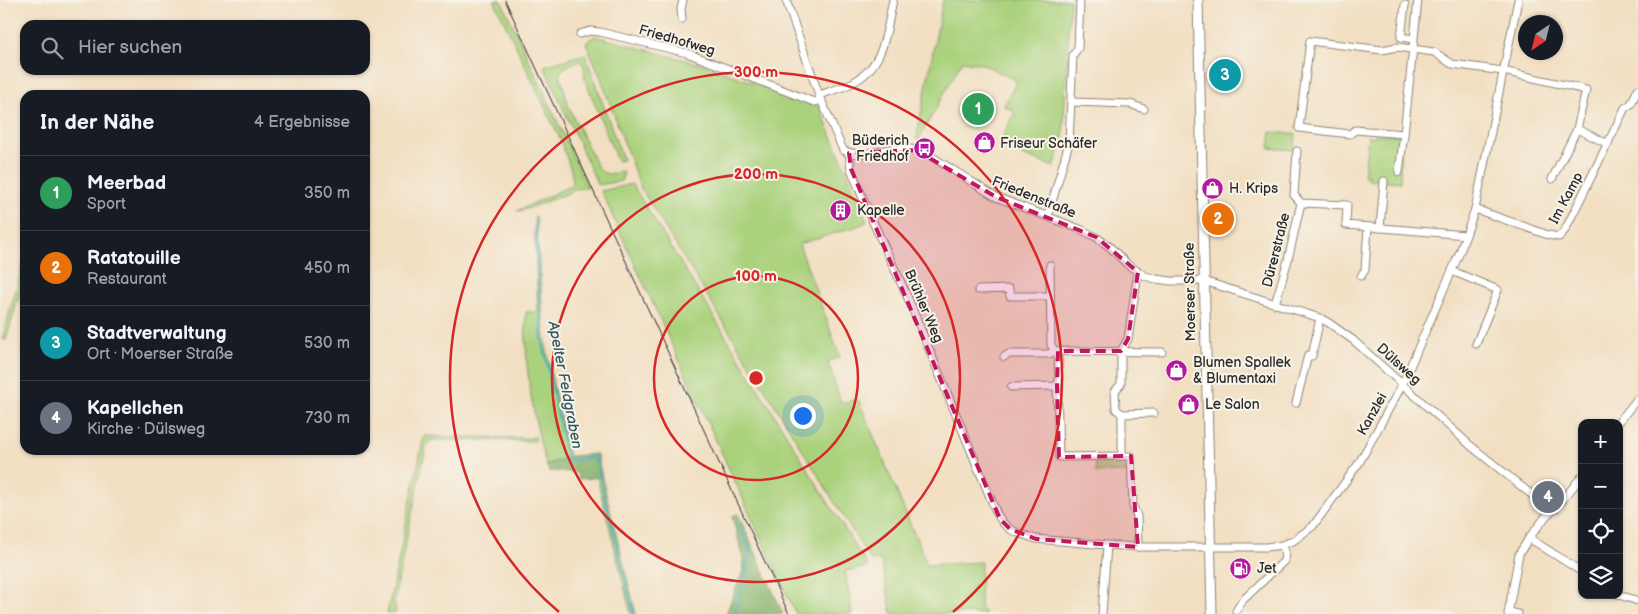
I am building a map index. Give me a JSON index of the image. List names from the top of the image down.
{
  "streets": {
    "main road": ["Moerser Straße"],
    "street": [
      "Friedhofweg",
      "Friedenstraße",
      "Im Kamp",
      "Dürerstraße",
      "Brühler Weg",
      "Dülsweg",
      "Kanzlei"
    ]
  },
  "crossings": [
    ["Friedhofweg", "Brühler Weg"],
    ["Friedenstraße", "Moerser Straße"],
    ["Friedenstraße", "Brühler Weg"],
    ["Friedenstraße", "Dülsweg"],
    ["Im Kamp", "Kanzlei"],
    ["Dürerstraße", "Dülsweg"],
    ["Dürerstraße", "Kanzlei"],
    ["Moerser Straße", "Brühler Weg"],
    ["Moerser Straße", "Dülsweg"],
    ["Moerser Straße", "Kanzlei"],
    ["Brühler Weg", "Kanzlei"],
    ["Dülsweg", "Kanzlei"]
  ],
  "water": ["Apelter Feldgraben"],
  "places": {
    "shop": [
      "Friseur Schäfer",
      "H. Krips",
      "Blumen Spallek & Blumentaxi",
      "Le Salon"
    ],
    "bus stop": ["Büderich Friedhof"],
    "building": ["Kapelle"],
    "fuel station": ["Jet"]
  },
  "north": "bottom left",
  "page": {
    "search": "Hier suchen",
    "pins": [
      "3",
      "1",
      "2",
      "4"
    ],
    "heading": ["In der Nähe", "4 Ergebnisse"],
    "list": [
      {
        "mark": "1",
        "name": "Meerbad",
        "note": "Sport",
        "value": "350 m"
      },
      {
        "mark": "2",
        "name": "Ratatouille",
        "note": "Restaurant",
        "value": "450 m"
      },
      {
        "mark": "3",
        "name": "Stadtverwaltung",
        "note": "Ort · Moerser Straße",
        "value": "530 m"
      },
      {
        "mark": "4",
        "name": "Kapellchen",
        "note": "Kirche · Dülsweg",
        "value": "730 m"
      }
    ],
    "map_buttons": ["+", "−"]
  },
  "rings": ["300 m", "200 m", "100 m"]
}
